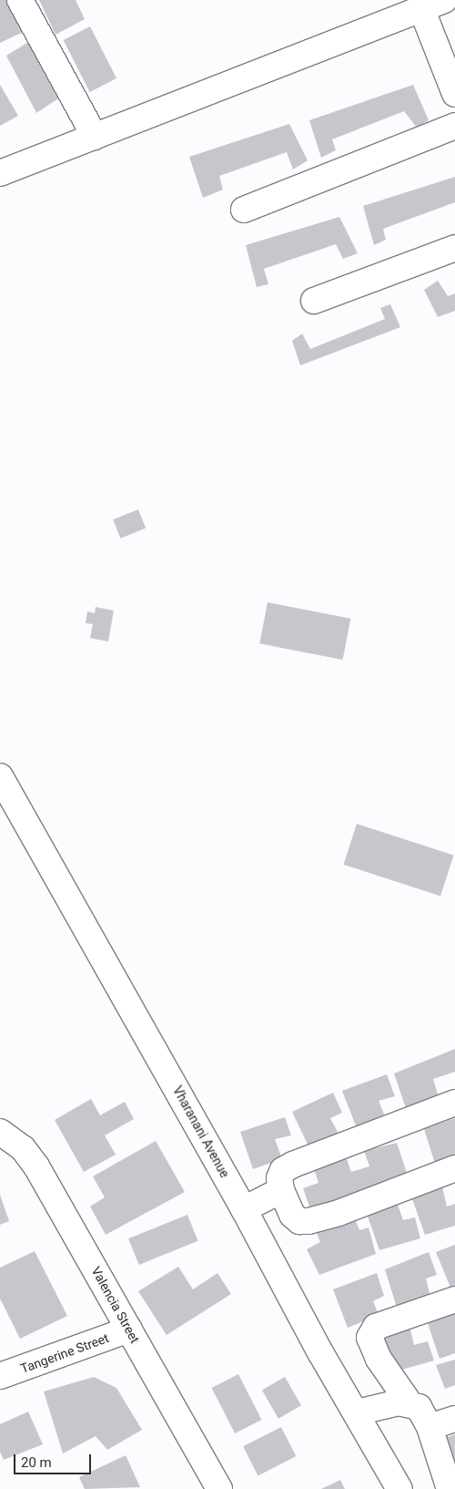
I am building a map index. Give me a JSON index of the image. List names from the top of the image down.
{
  "streets": {
    "street": ["Vharanani Avenue", "Valencia Street", "Tangerine Street"]
  },
  "crossings": [
    ["Valencia Street", "Tangerine Street"]
  ],
  "scale_bar": "20 m"
}
